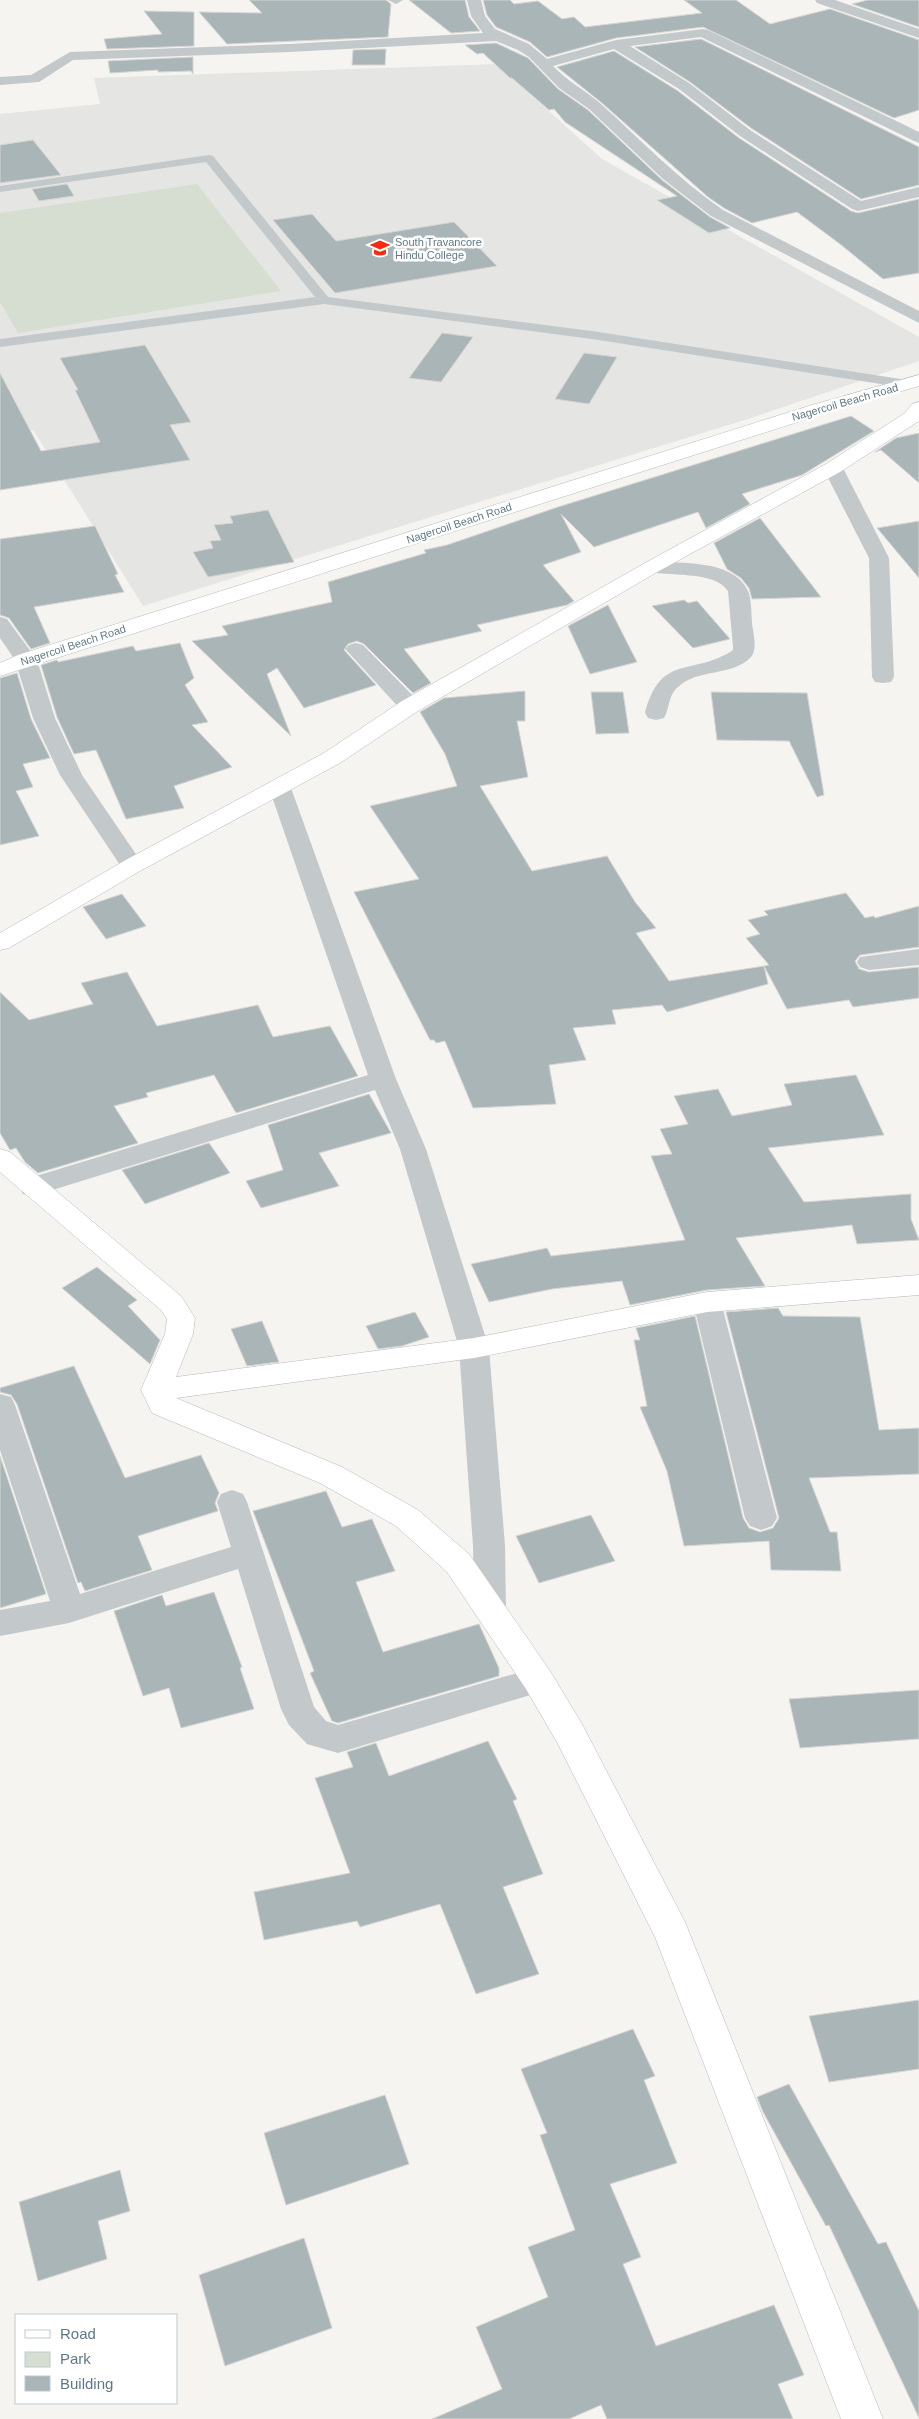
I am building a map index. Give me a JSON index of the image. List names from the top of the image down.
{
  "streets": {
    "street": ["Nagercoil Beach Road"]
  },
  "places": {
    "school or university": ["South Travancore Hindu College"]
  },
  "legend": ["Road", "Park", "Building"]
}
